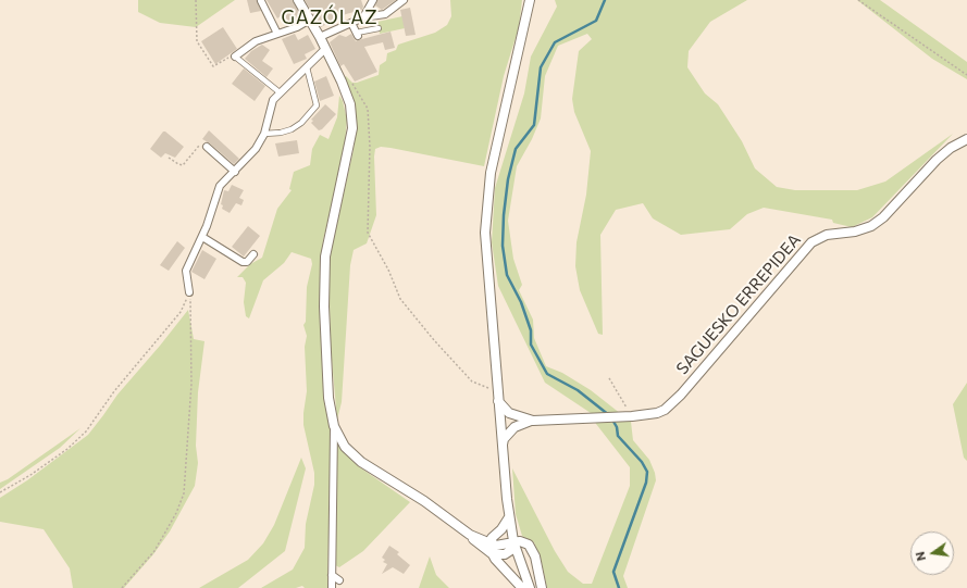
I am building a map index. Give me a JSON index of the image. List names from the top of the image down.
{
  "streets": {
    "street": ["SAGUESKO ERREPIDEA"]
  },
  "districts": ["GAZÓLAZ"],
  "north": "left"
}
